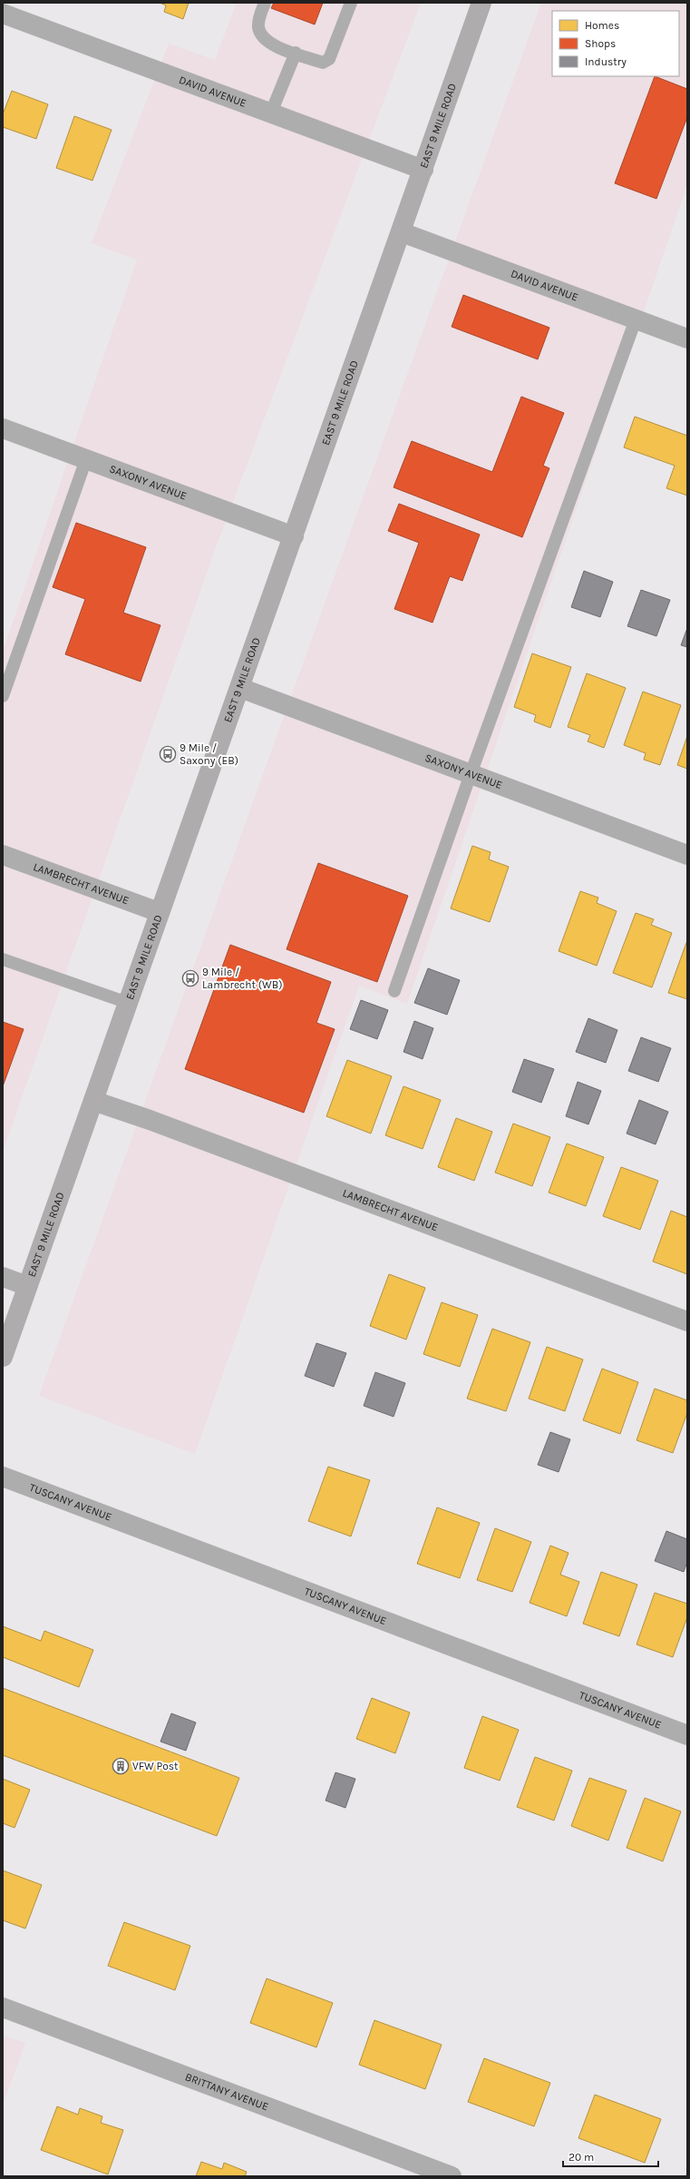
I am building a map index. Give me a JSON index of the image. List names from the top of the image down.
{
  "streets": {
    "main road": ["EAST 9 MILE ROAD"],
    "street": [
      "DAVID AVENUE",
      "SAXONY AVENUE",
      "LAMBRECHT AVENUE",
      "TUSCANY AVENUE",
      "BRITTANY AVENUE"
    ]
  },
  "crossings": [
    ["DAVID AVENUE", "EAST 9 MILE ROAD"],
    ["EAST 9 MILE ROAD", "SAXONY AVENUE"],
    ["EAST 9 MILE ROAD", "LAMBRECHT AVENUE"]
  ],
  "places": {
    "bus stop": ["9 Mile / Saxony (EB)", "9 Mile / Lambrecht (WB)"],
    "building": ["VFW Post"]
  },
  "legend": ["Homes", "Shops", "Industry"],
  "scale_bar": "20 m"
}
